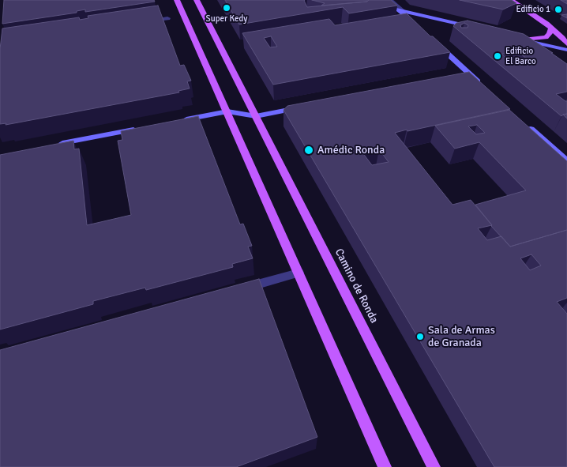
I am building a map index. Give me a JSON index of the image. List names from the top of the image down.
{
  "streets": {
    "main road": ["Camino de Ronda"]
  },
  "places": [
    "Super Kedy",
    "Edificio 1",
    "Edificio El Barco",
    "Amédic Ronda",
    "Sala de Armas de Granada"
  ]
}
